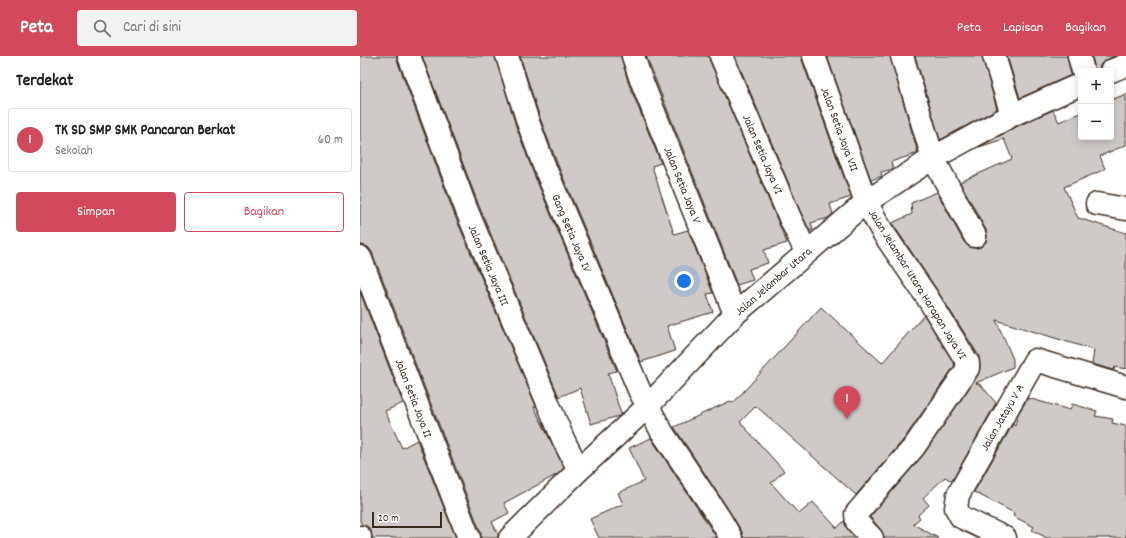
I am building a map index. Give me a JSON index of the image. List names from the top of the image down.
{
  "streets": {
    "street": [
      "Jalan Setia Jaya VII",
      "Jalan Setia Jaya VI",
      "Jalan Setia Jaya V",
      "Gang Setia Jaya IV",
      "Jalan Setia Jaya III",
      "Jalan Jelambar Utara",
      "Jalan Jelambar Utara Harapan Jaya VI",
      "Jalan Setia Jaya II",
      "Jalan Jatayu V A"
    ]
  },
  "crossings": [
    ["Jalan Setia Jaya VII", "Jalan Jelambar Utara"],
    ["Jalan Setia Jaya VII", "Jalan Jelambar Utara Harapan Jaya VI"],
    ["Jalan Setia Jaya VI", "Jalan Jelambar Utara"],
    ["Jalan Setia Jaya V", "Jalan Jelambar Utara"],
    ["Gang Setia Jaya IV", "Jalan Jelambar Utara"],
    ["Jalan Setia Jaya III", "Jalan Jelambar Utara"],
    ["Jalan Jelambar Utara", "Jalan Jelambar Utara Harapan Jaya VI"]
  ],
  "scale_bar": "20 m",
  "page": {
    "header": "Peta",
    "search": "Cari di sini",
    "nav": ["Peta", "Lapisan", "Bagikan"],
    "heading": "Terdekat",
    "map_buttons": ["+", "−"],
    "list": [
      {
        "mark": "1",
        "name": "TK SD SMP SMK Pancaran Berkat",
        "note": "Sekolah",
        "value": "60 m"
      }
    ],
    "buttons": ["Simpan", "Bagikan"],
    "pins": "1",
    "scale": "20 m"
  }
}
